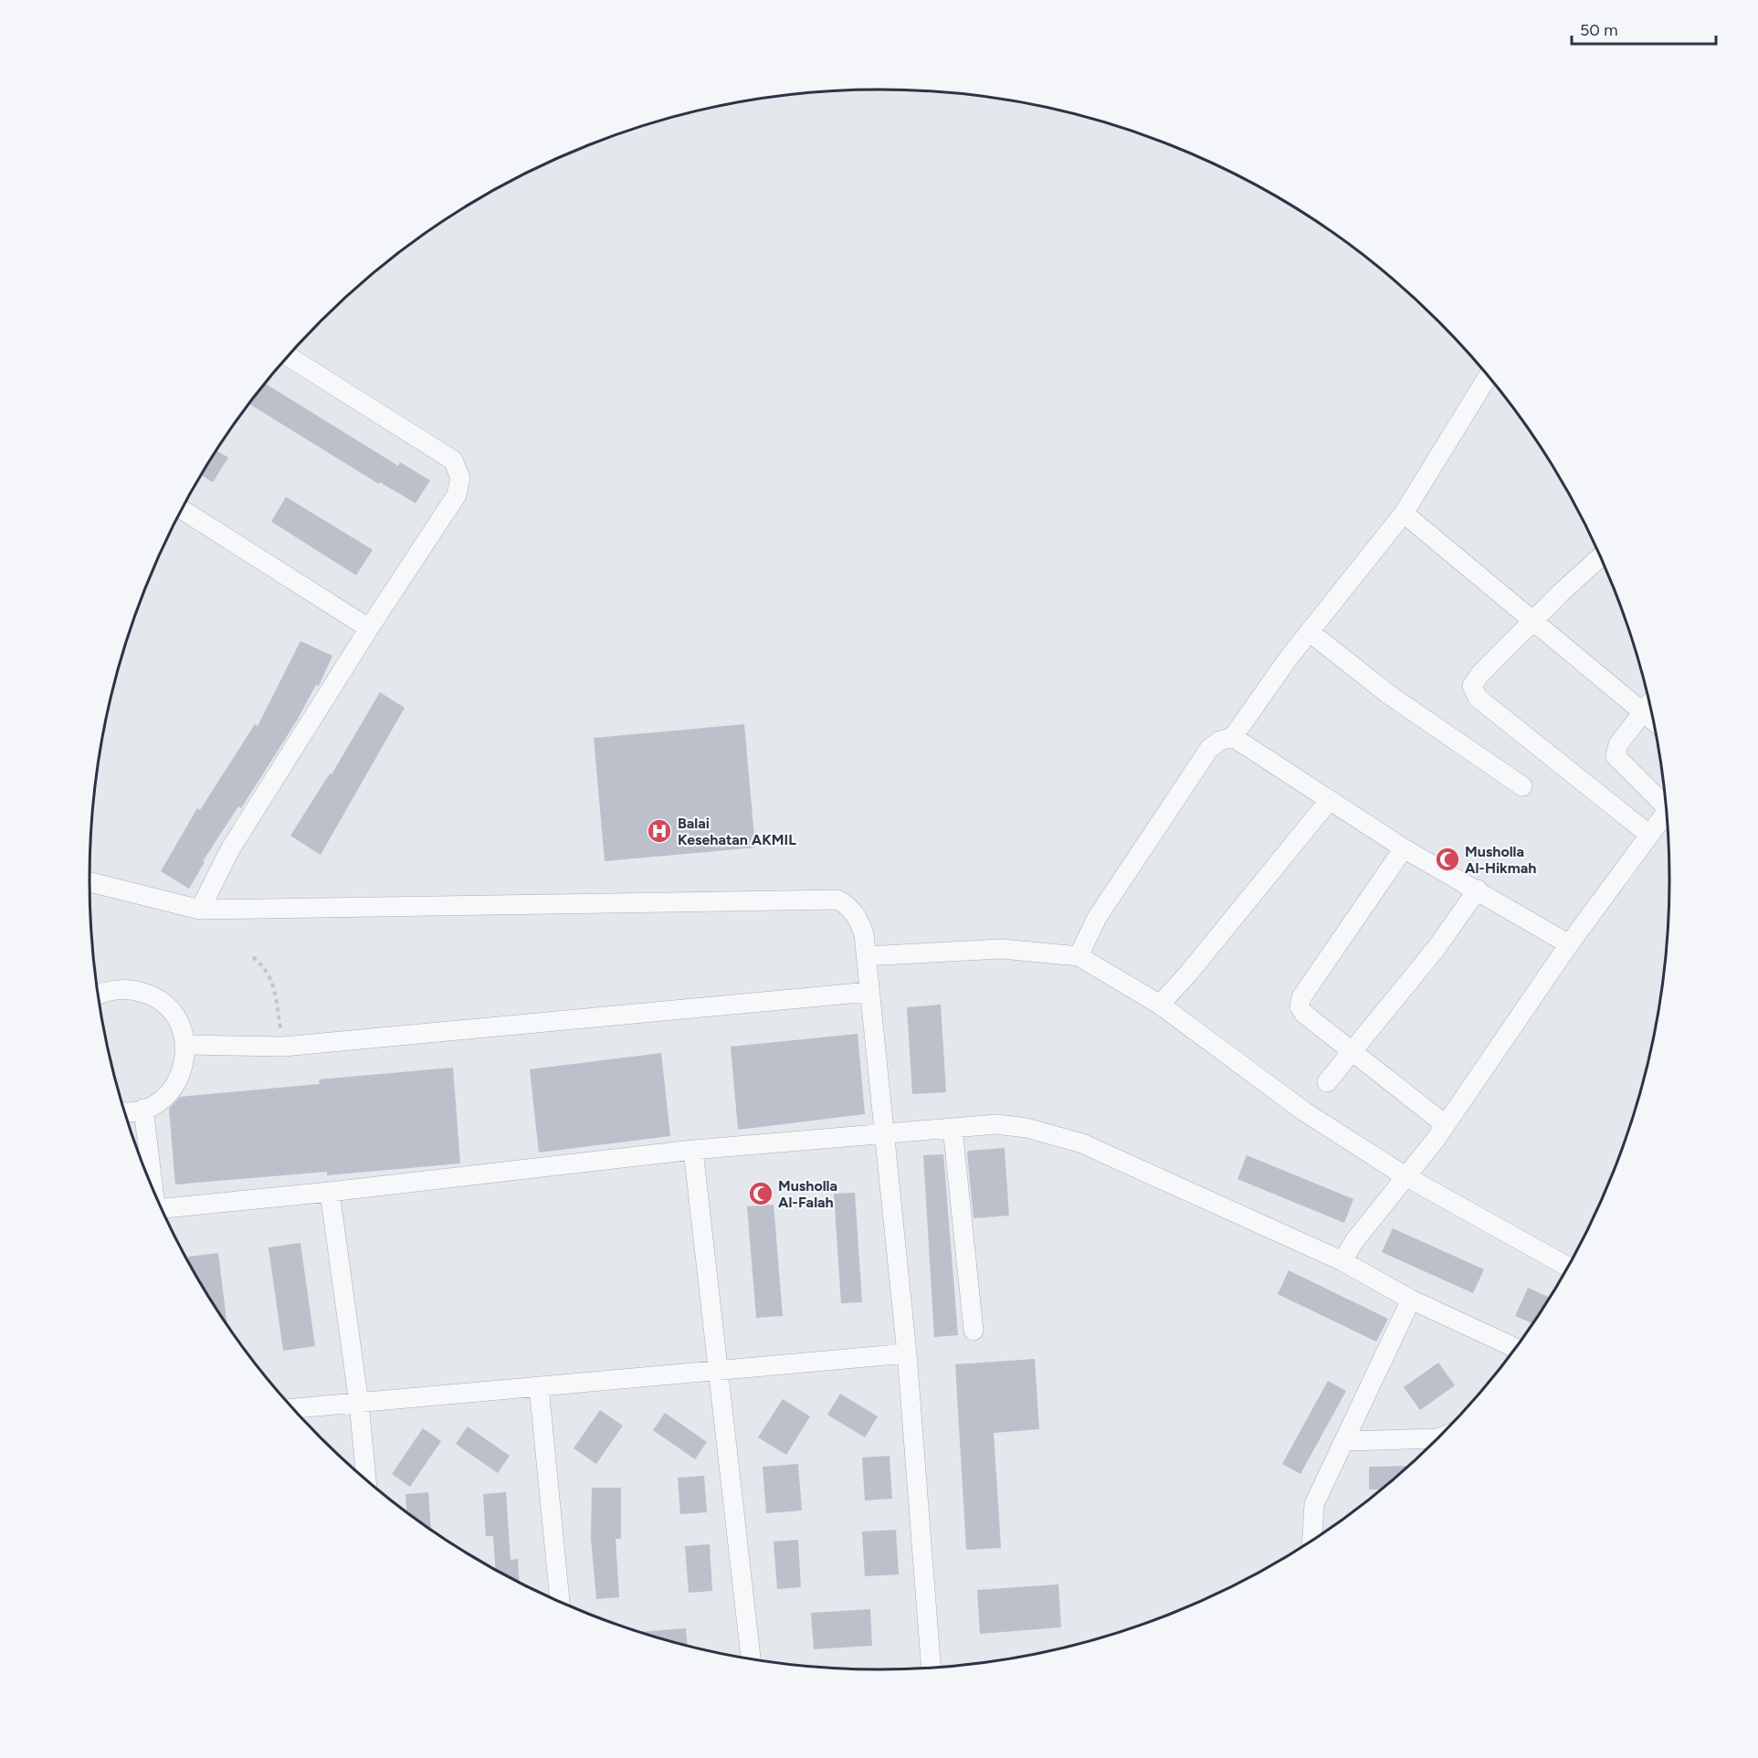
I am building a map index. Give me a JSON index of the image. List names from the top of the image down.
{
  "places": {
    "hospital": ["Balai Kesehatan AKMIL"],
    "mosque": ["Musholla Al-Hikmah", "Musholla Al-Falah"]
  },
  "scale_bar": "50 m"
}
